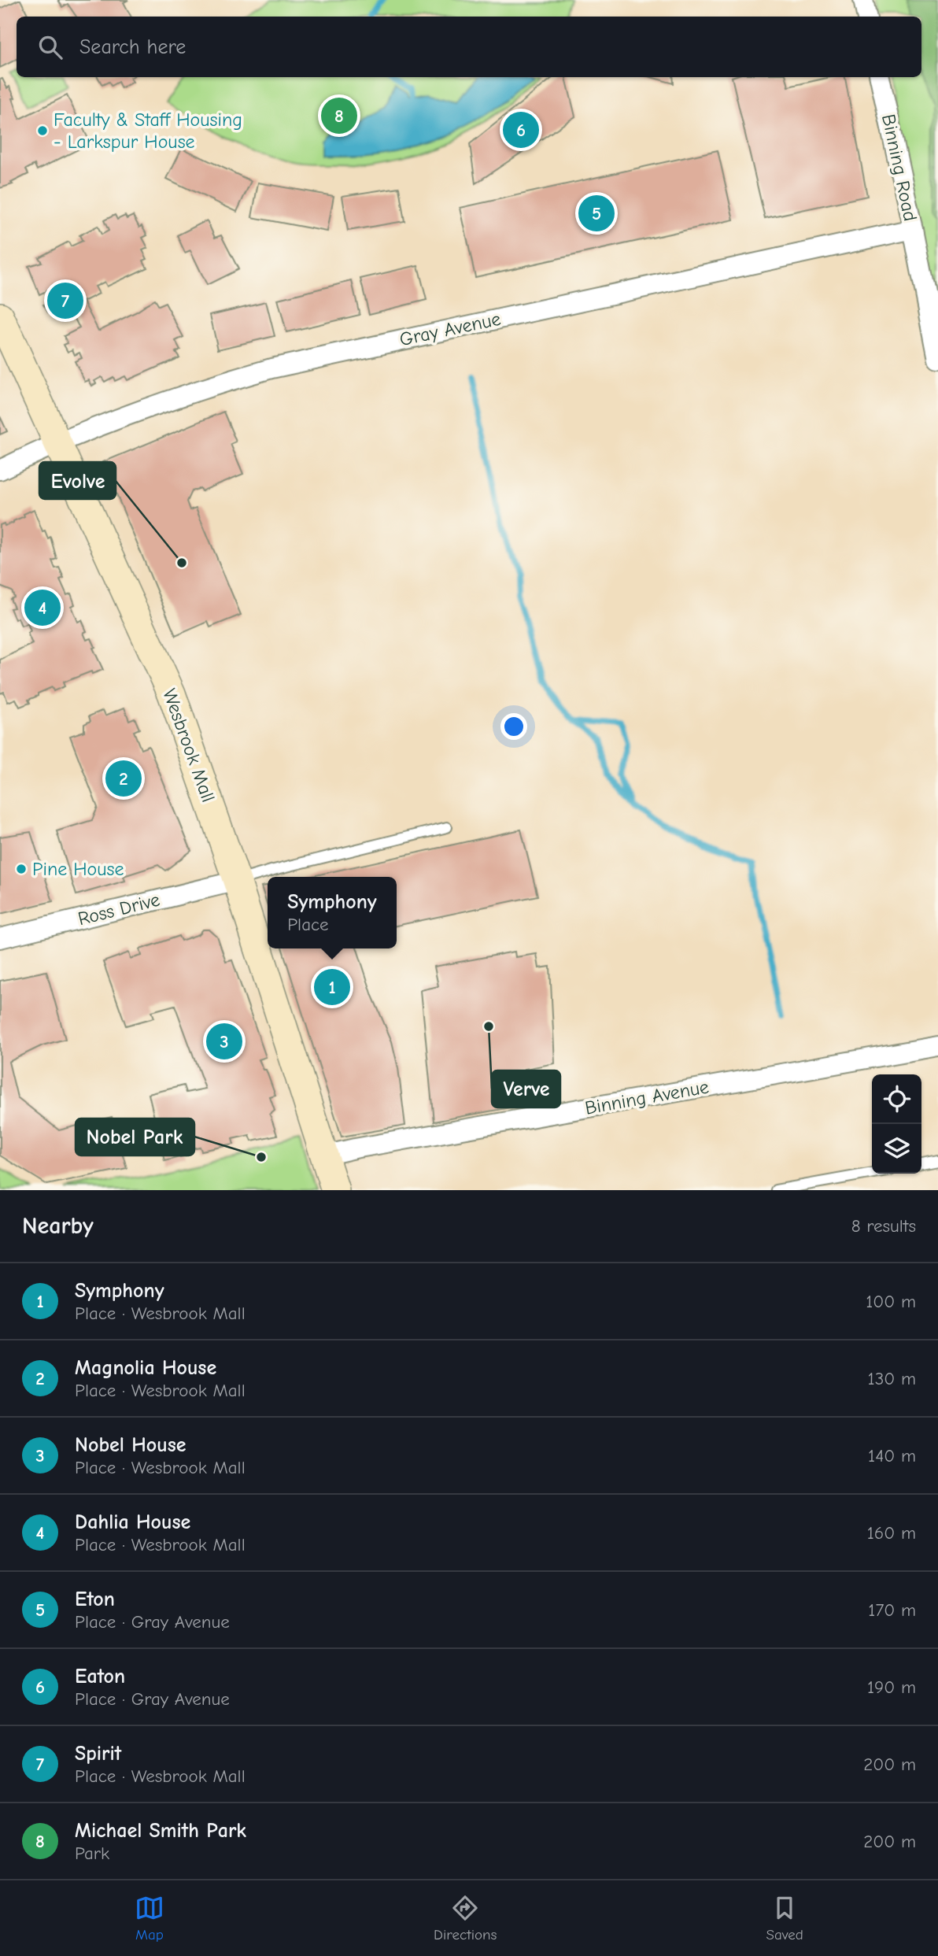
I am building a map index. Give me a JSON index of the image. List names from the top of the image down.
{
  "streets": {
    "street": [
      "Binning Road",
      "Gray Avenue",
      "Wesbrook Mall",
      "Ross Drive",
      "Binning Avenue"
    ]
  },
  "crossings": [
    ["Binning Road", "Gray Avenue"],
    ["Gray Avenue", "Wesbrook Mall"],
    ["Wesbrook Mall", "Ross Drive"],
    ["Wesbrook Mall", "Binning Avenue"]
  ],
  "places": [
    "Faculty & Staff Housing - Larkspur House",
    "Evolve",
    "Pine House",
    "Verve",
    "Nobel Park"
  ],
  "page": {
    "search": "Search here",
    "pins": [
      "8",
      "6",
      "5",
      "7",
      "4",
      "2",
      "1",
      "3"
    ],
    "popup": ["Symphony", "Place"],
    "heading": ["Nearby", "8 results"],
    "list": [
      {
        "mark": "1",
        "name": "Symphony",
        "note": "Place · Wesbrook Mall",
        "value": "100 m"
      },
      {
        "mark": "2",
        "name": "Magnolia House",
        "note": "Place · Wesbrook Mall",
        "value": "130 m"
      },
      {
        "mark": "3",
        "name": "Nobel House",
        "note": "Place · Wesbrook Mall",
        "value": "140 m"
      },
      {
        "mark": "4",
        "name": "Dahlia House",
        "note": "Place · Wesbrook Mall",
        "value": "160 m"
      },
      {
        "mark": "5",
        "name": "Eton",
        "note": "Place · Gray Avenue",
        "value": "170 m"
      },
      {
        "mark": "6",
        "name": "Eaton",
        "note": "Place · Gray Avenue",
        "value": "190 m"
      },
      {
        "mark": "7",
        "name": "Spirit",
        "note": "Place · Wesbrook Mall",
        "value": "200 m"
      },
      {
        "mark": "8",
        "name": "Michael Smith Park",
        "note": "Park",
        "value": "200 m"
      }
    ],
    "nav": ["Map", "Directions", "Saved"]
  }
}
